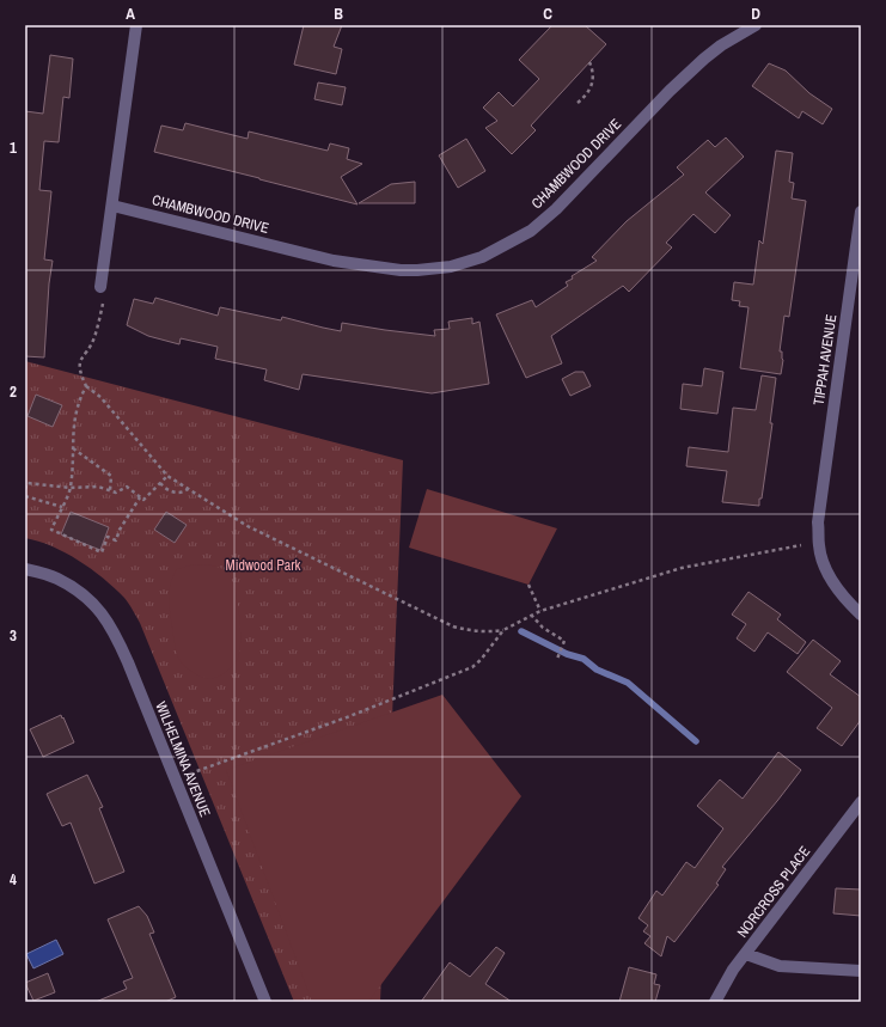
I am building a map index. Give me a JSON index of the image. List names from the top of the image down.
{
  "streets": {
    "street": [
      "CHAMBWOOD DRIVE",
      "TIPPAH AVENUE",
      "WILHELMINA AVENUE",
      "NORCROSS PLACE"
    ]
  },
  "parks": ["Midwood Park"],
  "grid": {
    "columns": [
      "A",
      "B",
      "C",
      "D"
    ],
    "rows": [
      "1",
      "2",
      "3",
      "4"
    ]
  }
}
